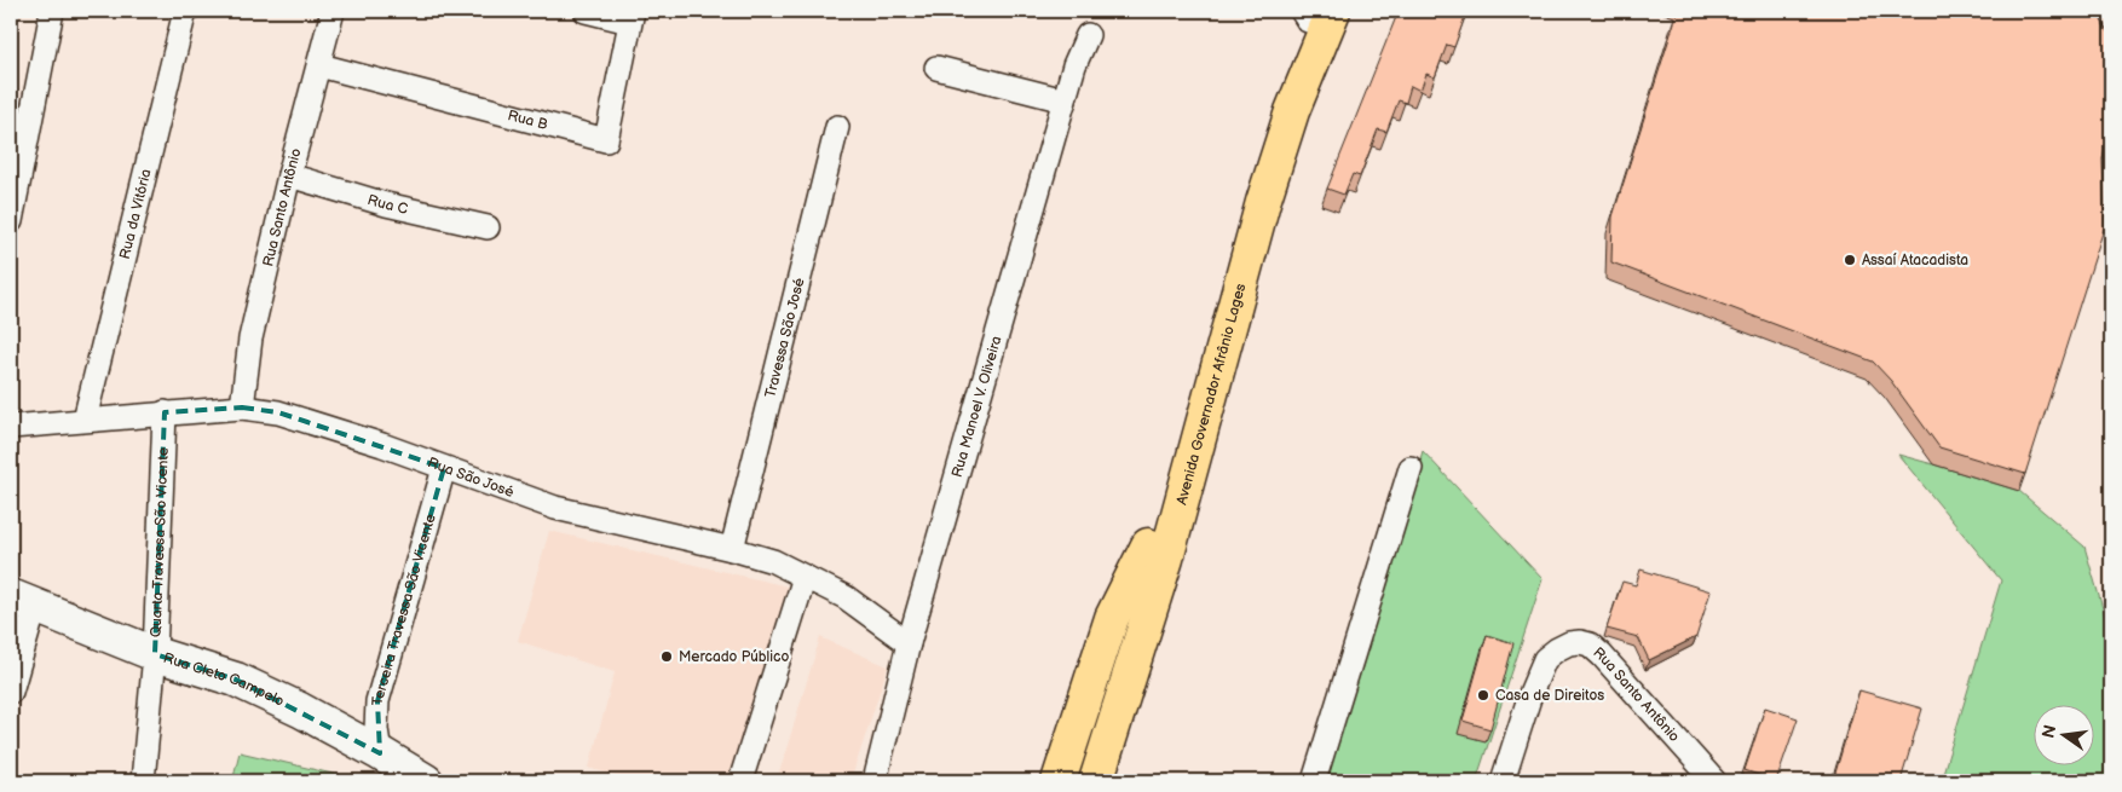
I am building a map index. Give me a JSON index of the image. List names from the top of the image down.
{
  "streets": {
    "main road": ["Avenida Governador Afrânio Lages", "Rua Cleto Campelo"],
    "street": [
      "Rua B",
      "Rua C",
      "Rua Santo Antônio",
      "Rua da Vitória",
      "Travessa São José",
      "Rua Manoel V. Oliveira",
      "Rua São José",
      "Quarta Travessa São Vicente",
      "Terceira Travessa São Vicente"
    ]
  },
  "crossings": [
    ["Rua B", "Rua Santo Antônio"],
    ["Rua C", "Rua Santo Antônio"],
    ["Rua Santo Antônio", "Rua São José"],
    ["Rua da Vitória", "Rua São José"],
    ["Travessa São José", "Rua São José"],
    ["Rua Manoel V. Oliveira", "Rua São José"],
    ["Rua São José", "Quarta Travessa São Vicente"],
    ["Rua São José", "Terceira Travessa São Vicente"],
    ["Quarta Travessa São Vicente", "Rua Cleto Campelo"],
    ["Terceira Travessa São Vicente", "Rua Cleto Campelo"]
  ],
  "places": ["Assaí Atacadista", "Mercado Público", "Casa de Direitos"],
  "north": "left"
}
